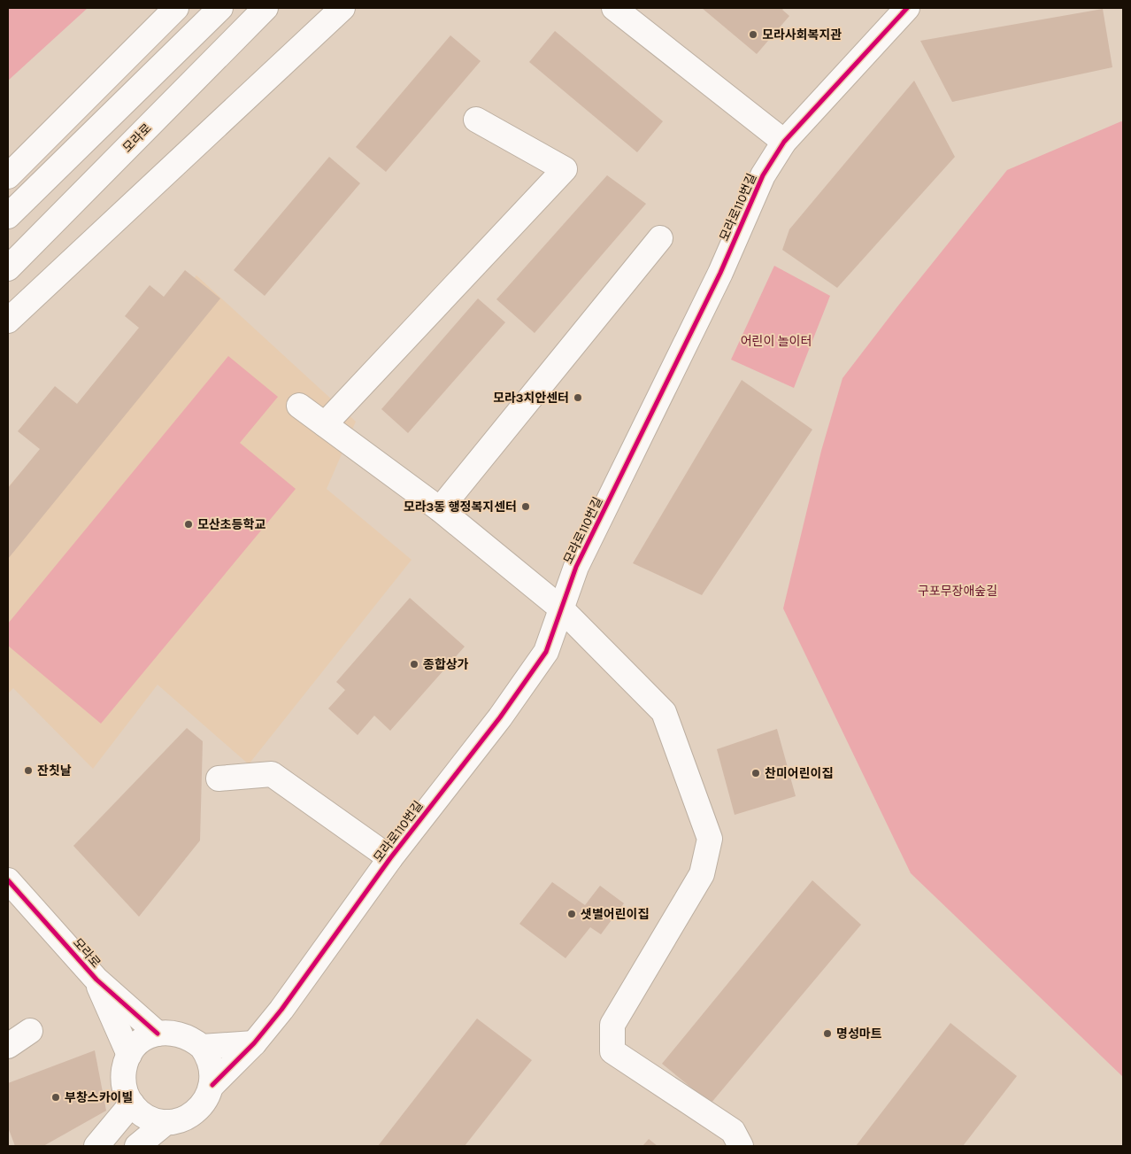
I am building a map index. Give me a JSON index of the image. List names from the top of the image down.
{
  "streets": {
    "main road": ["모라로", "모라로110번길"]
  },
  "crossings": [
    ["모라로", "모라로110번길"]
  ],
  "parks": ["어린이 놀이터", "구포무장애숲길"],
  "places": [
    "모라사회복지관",
    "모라3치안센터",
    "모라3동 행정복지센터",
    "모산초등학교",
    "종합상가",
    "잔칫날",
    "찬미어린이집",
    "샛별어린이집",
    "명성마트",
    "부창스카이빌"
  ]
}
